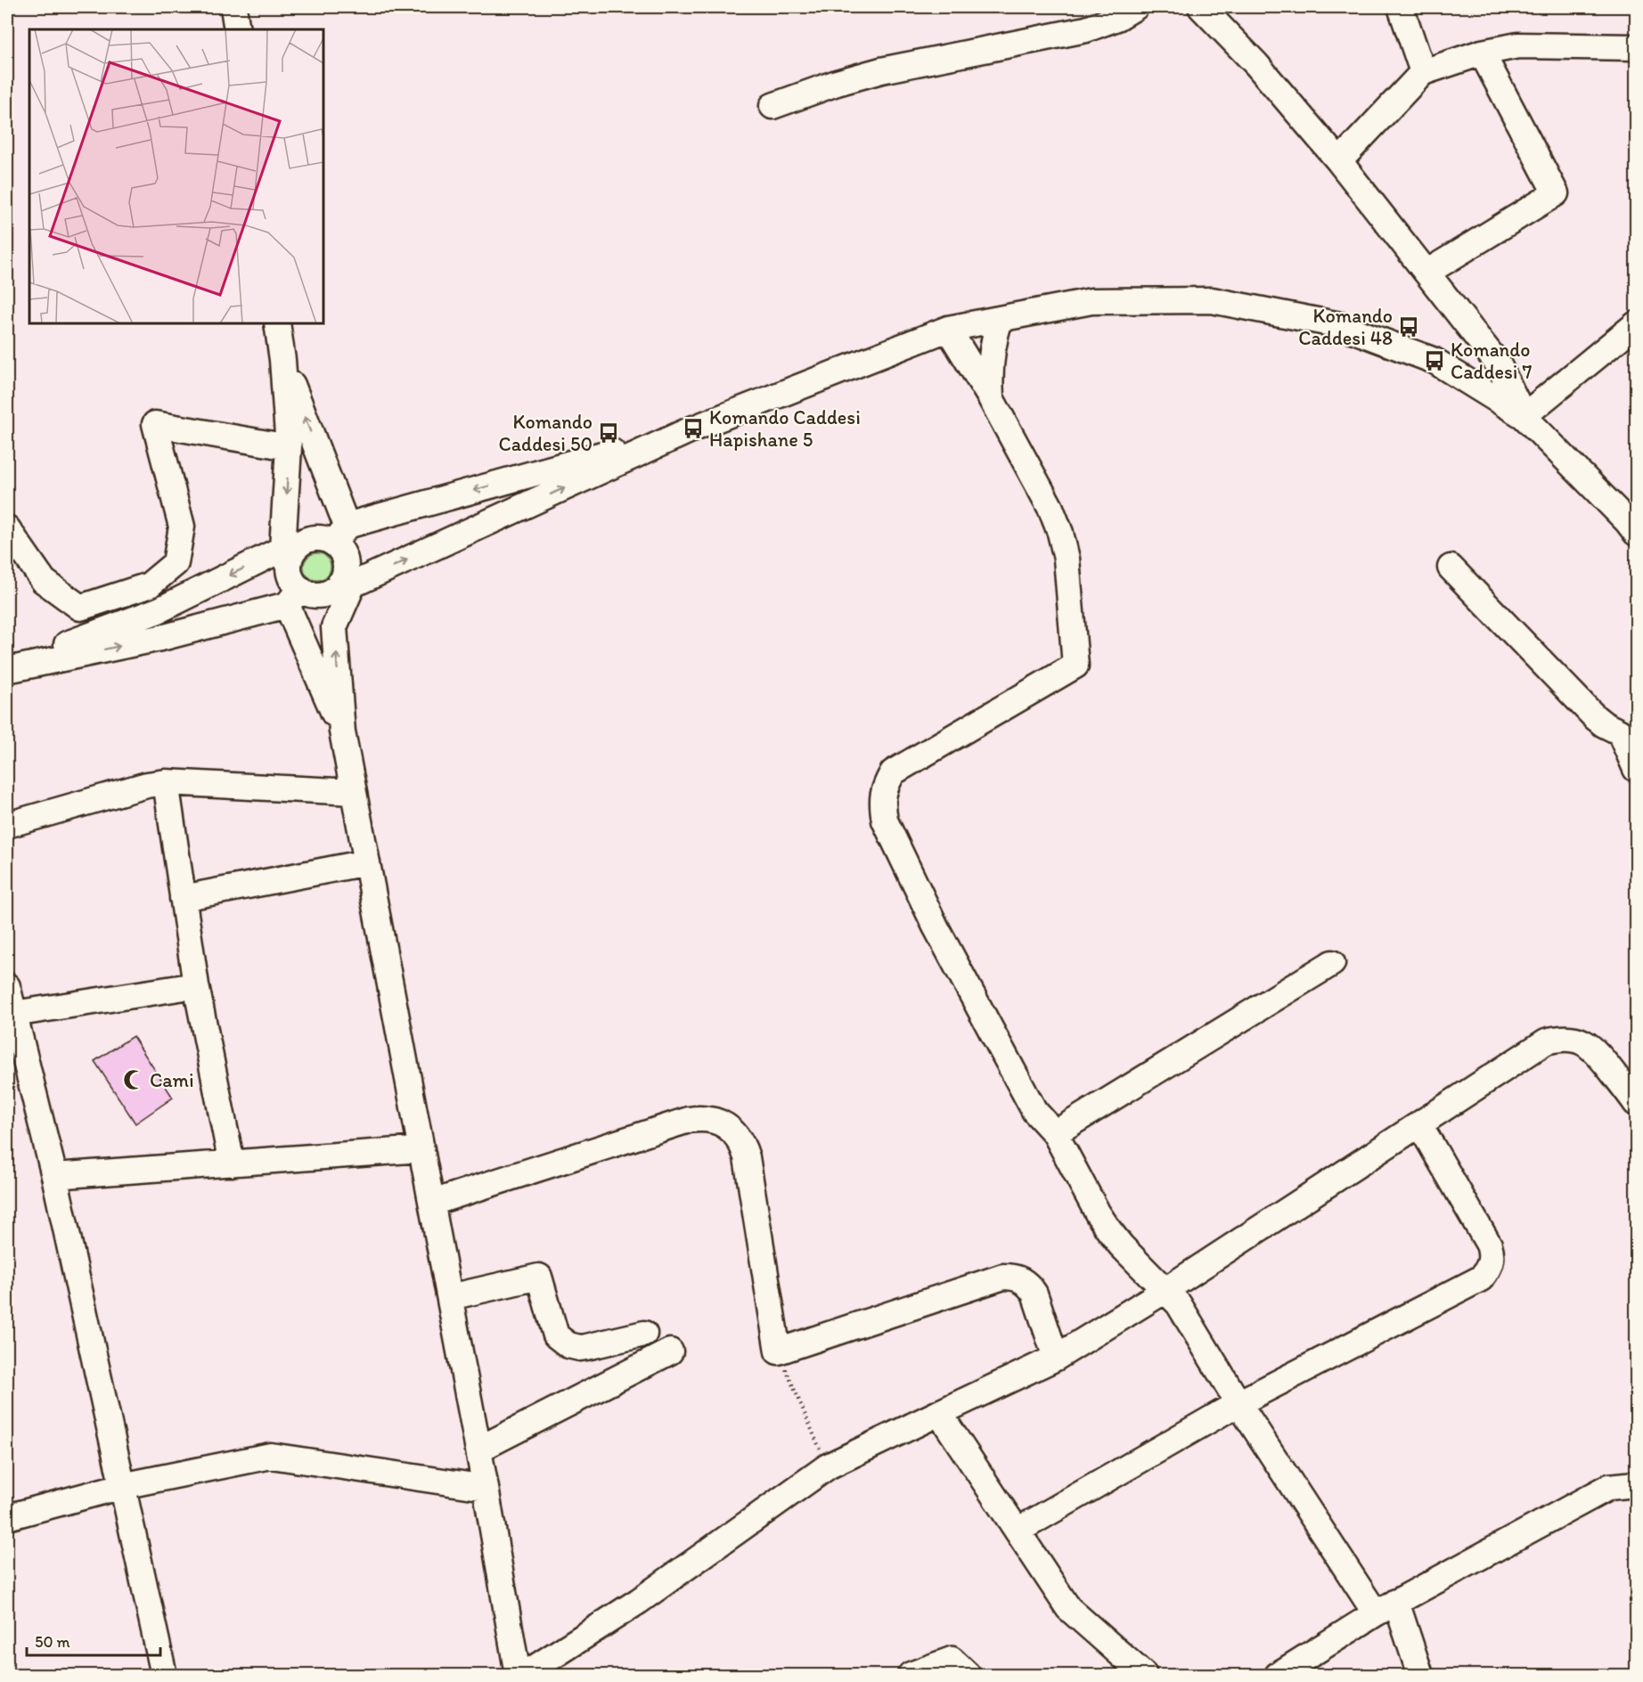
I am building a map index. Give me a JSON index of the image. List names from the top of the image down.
{
  "places": {
    "bus stop": [
      "Komando Caddesi 48",
      "Komando Caddesi 7",
      "Komando Caddesi Hapishane 5",
      "Komando Caddesi 50"
    ],
    "mosque": ["Cami"]
  },
  "scale_bar": "50 m"
}
